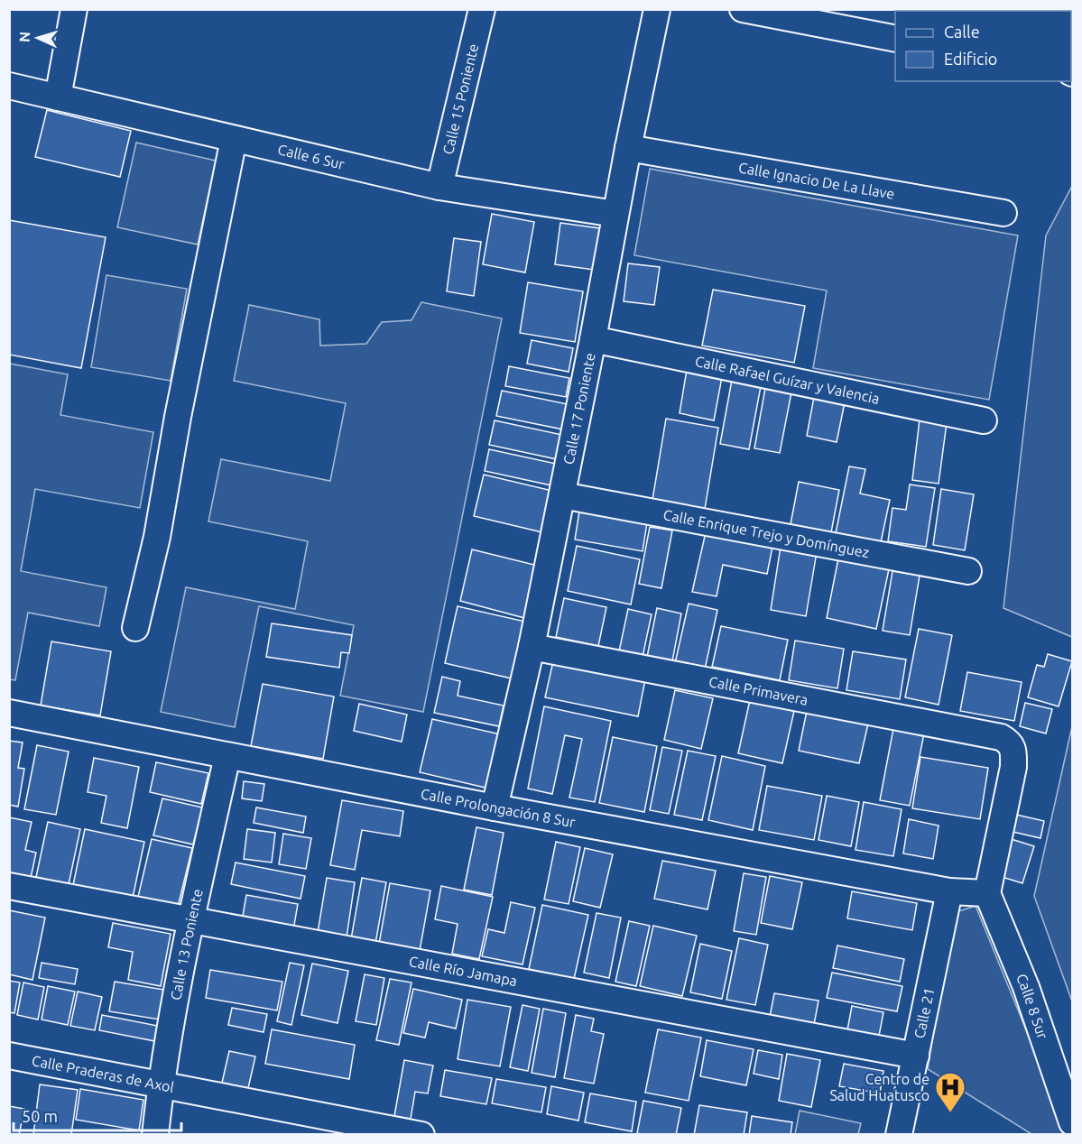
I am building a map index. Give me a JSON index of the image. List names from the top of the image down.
{
  "streets": {
    "street": [
      "Calle 15 Poniente",
      "Calle 6 Sur",
      "Calle Ignacio De La Llave",
      "Calle Rafael Guízar y Valencia",
      "Calle 17 Poniente",
      "Calle Enrique Trejo y Domínguez",
      "Calle Primavera",
      "Calle Prolongación 8 Sur",
      "Calle 13 Poniente",
      "Calle Río Jamapa",
      "Calle 8 Sur",
      "Calle 21",
      "Calle Praderas de Axol"
    ]
  },
  "crossings": [
    ["Calle 15 Poniente", "Calle 6 Sur"],
    ["Calle 6 Sur", "Calle 17 Poniente"],
    ["Calle Ignacio De La Llave", "Calle 17 Poniente"],
    ["Calle Rafael Guízar y Valencia", "Calle 17 Poniente"],
    ["Calle 17 Poniente", "Calle Enrique Trejo y Domínguez"],
    ["Calle 17 Poniente", "Calle Primavera"],
    ["Calle 17 Poniente", "Calle Prolongación 8 Sur"],
    ["Calle Primavera", "Calle Prolongación 8 Sur"],
    ["Calle Primavera", "Calle 8 Sur"],
    ["Calle Prolongación 8 Sur", "Calle 13 Poniente"],
    ["Calle Prolongación 8 Sur", "Calle 8 Sur"],
    ["Calle Prolongación 8 Sur", "Calle 21"],
    ["Calle 13 Poniente", "Calle Río Jamapa"],
    ["Calle 13 Poniente", "Calle Praderas de Axol"],
    ["Calle Río Jamapa", "Calle 21"]
  ],
  "places": {
    "hospital": ["Centro de Salud Huatusco"]
  },
  "legend": ["Calle", "Edificio"],
  "scale_bar": "50 m",
  "north": "left"
}
